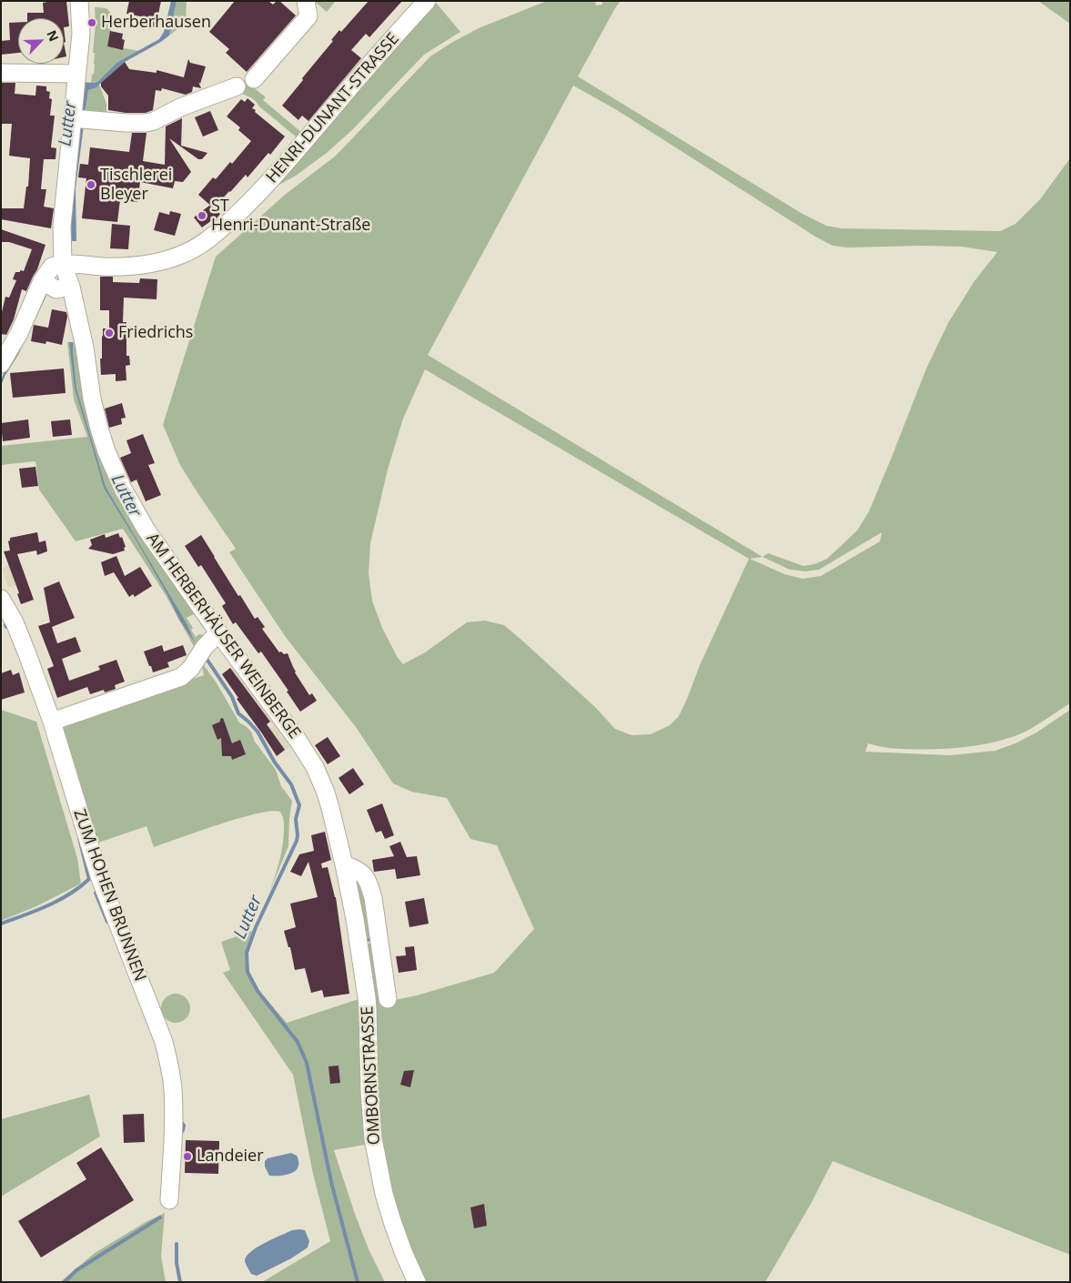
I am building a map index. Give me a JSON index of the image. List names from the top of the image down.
{
  "streets": {
    "street": [
      "HENRI-DUNANT-STRASSE",
      "AM HERBERHÄUSER WEINBERGE",
      "ZUM HOHEN BRUNNEN",
      "OMBORNSTRASSE"
    ]
  },
  "crossings": [
    ["HENRI-DUNANT-STRASSE", "AM HERBERHÄUSER WEINBERGE"],
    ["AM HERBERHÄUSER WEINBERGE", "OMBORNSTRASSE"]
  ],
  "water": ["Lutter"],
  "places": [
    "Herberhausen",
    "Tischlerei Bleyer",
    "ST Henri-Dunant-Straße",
    "Friedrichs",
    "Landeier"
  ],
  "north": "top right"
}
